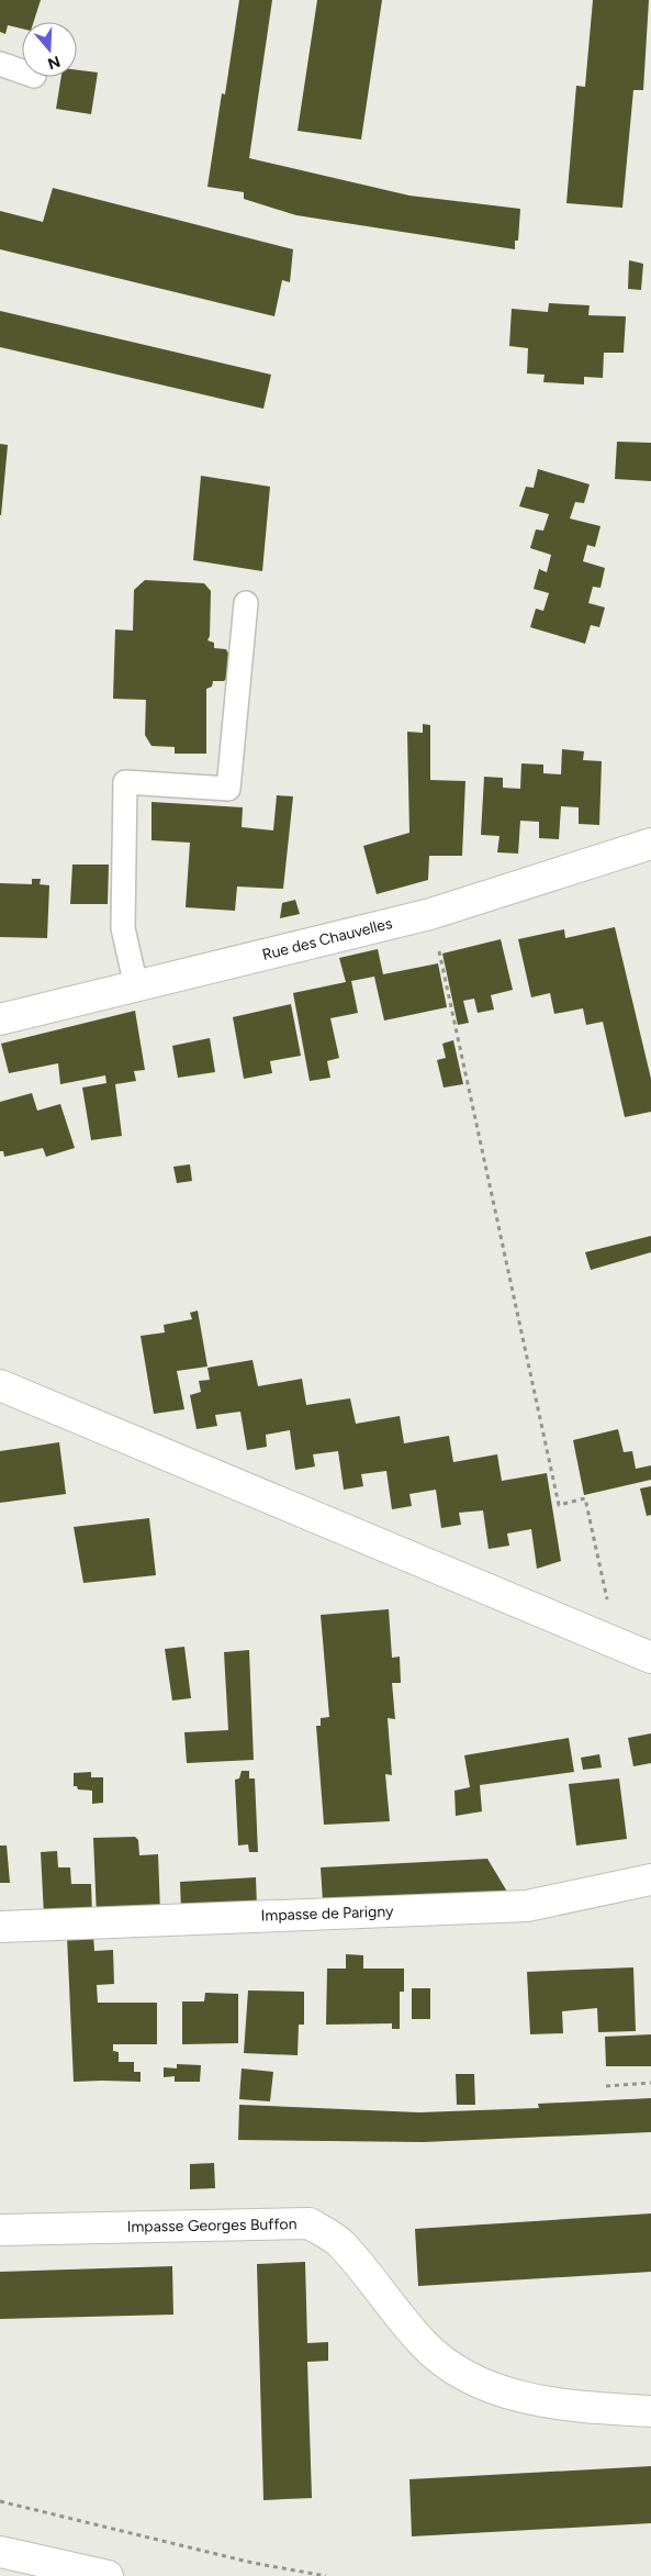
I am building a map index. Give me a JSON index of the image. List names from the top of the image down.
{
  "streets": {
    "street": ["Rue des Chauvelles", "Impasse de Parigny", "Impasse Georges Buffon"]
  },
  "north": "bottom"
}
